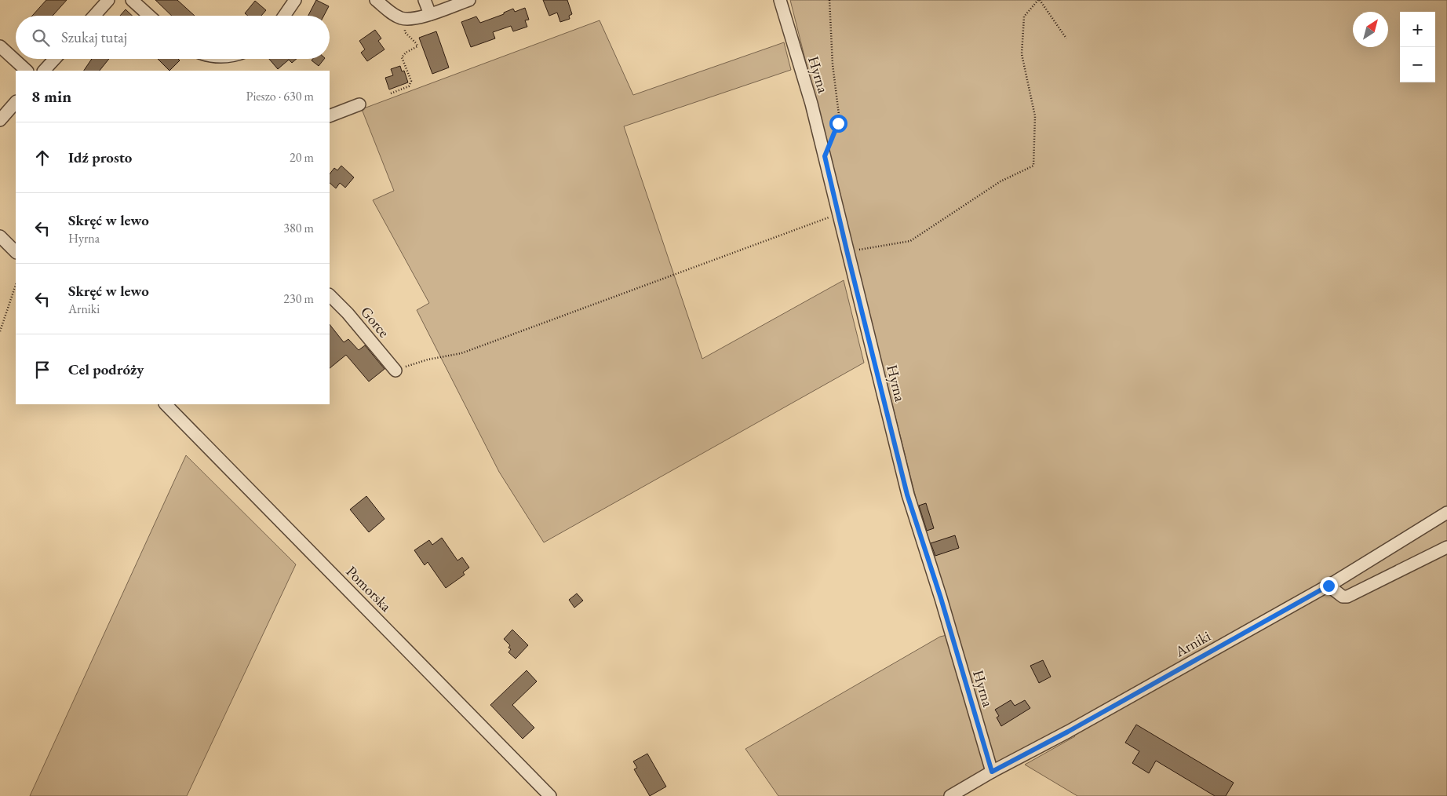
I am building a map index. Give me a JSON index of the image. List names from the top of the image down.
{
  "streets": {
    "street": [
      "Hyrna",
      "Gorce",
      "Pomorska",
      "Arniki"
    ]
  },
  "crossings": [
    ["Hyrna", "Arniki"]
  ],
  "north": "top right",
  "page": {
    "map_buttons": ["+", "−"],
    "search": "Szukaj tutaj",
    "heading": ["8 min", "Pieszo · 630 m"],
    "list": [
      ["Idź prosto", "20 m"],
      ["Skręć w lewo", "Hyrna", "380 m"],
      ["Skręć w lewo", "Arniki", "230 m"],
      "Cel podróży"
    ]
  }
}
